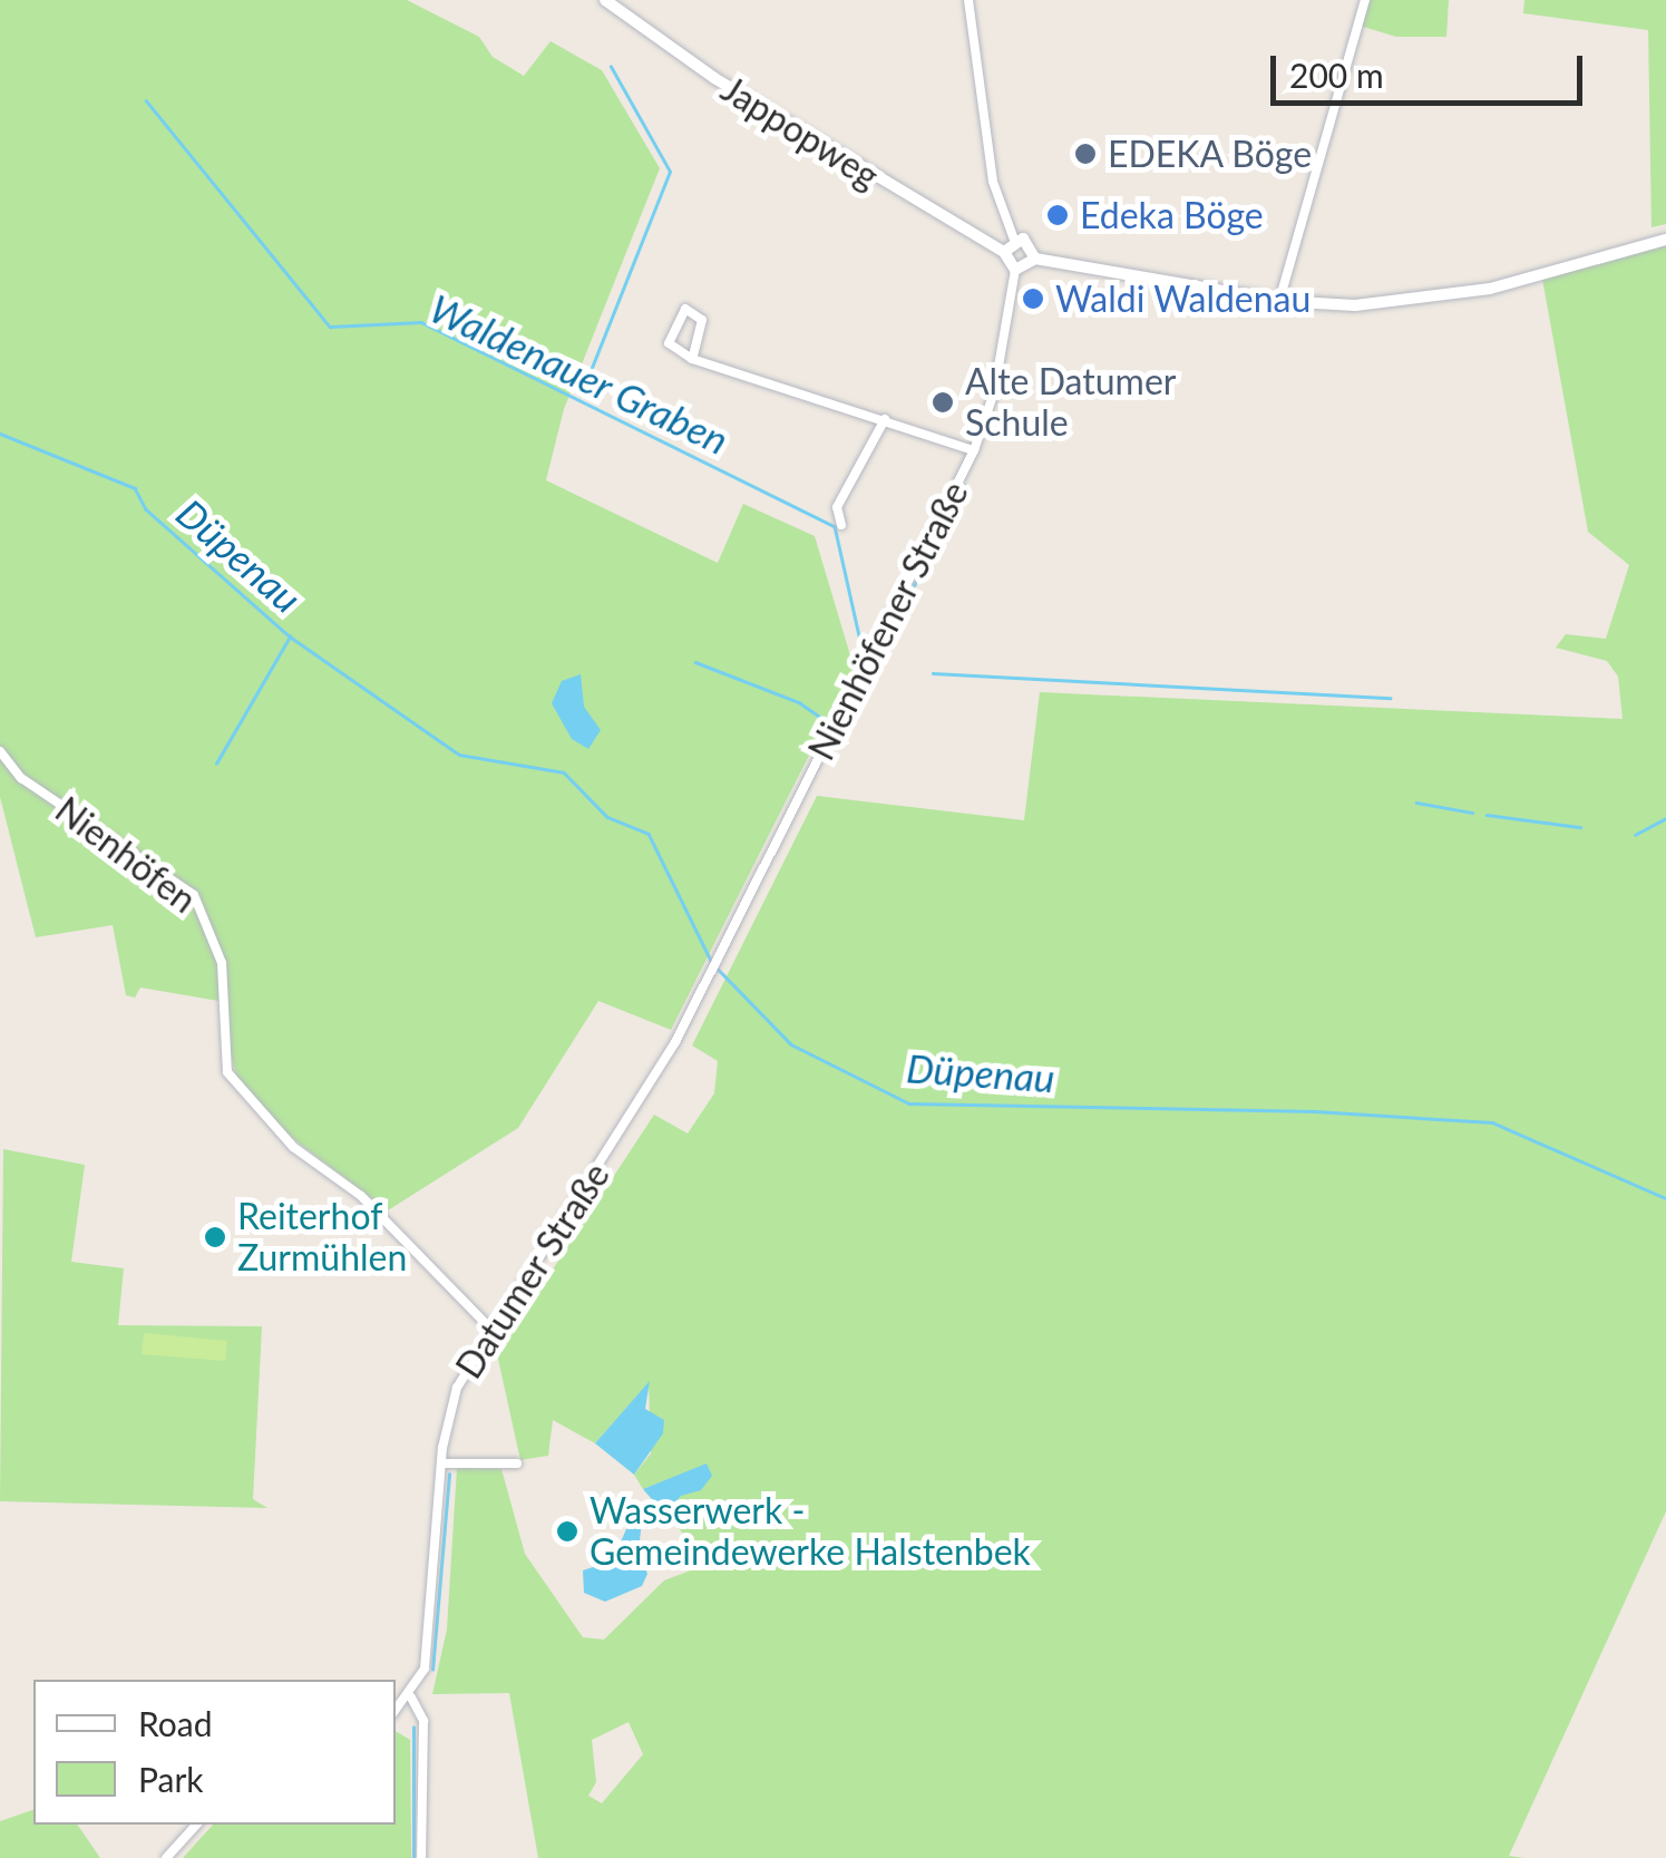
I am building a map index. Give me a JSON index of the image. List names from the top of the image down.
{
  "streets": {
    "street": [
      "Jappopweg",
      "Nienhöfener Straße",
      "Nienhöfen",
      "Datumer Straße"
    ]
  },
  "crossings": [
    ["Nienhöfener Straße", "Datumer Straße"],
    ["Nienhöfen", "Datumer Straße"]
  ],
  "water": ["Waldenauer Graben", "Düpenau"],
  "places": [
    "EDEKA Böge",
    "Edeka Böge",
    "Waldi Waldenau",
    "Alte Datumer Schule",
    "Reiterhof Zurmühlen",
    "Wasserwerk - Gemeindewerke Halstenbek"
  ],
  "legend": ["Road", "Park"],
  "scale_bar": "200 m"
}
